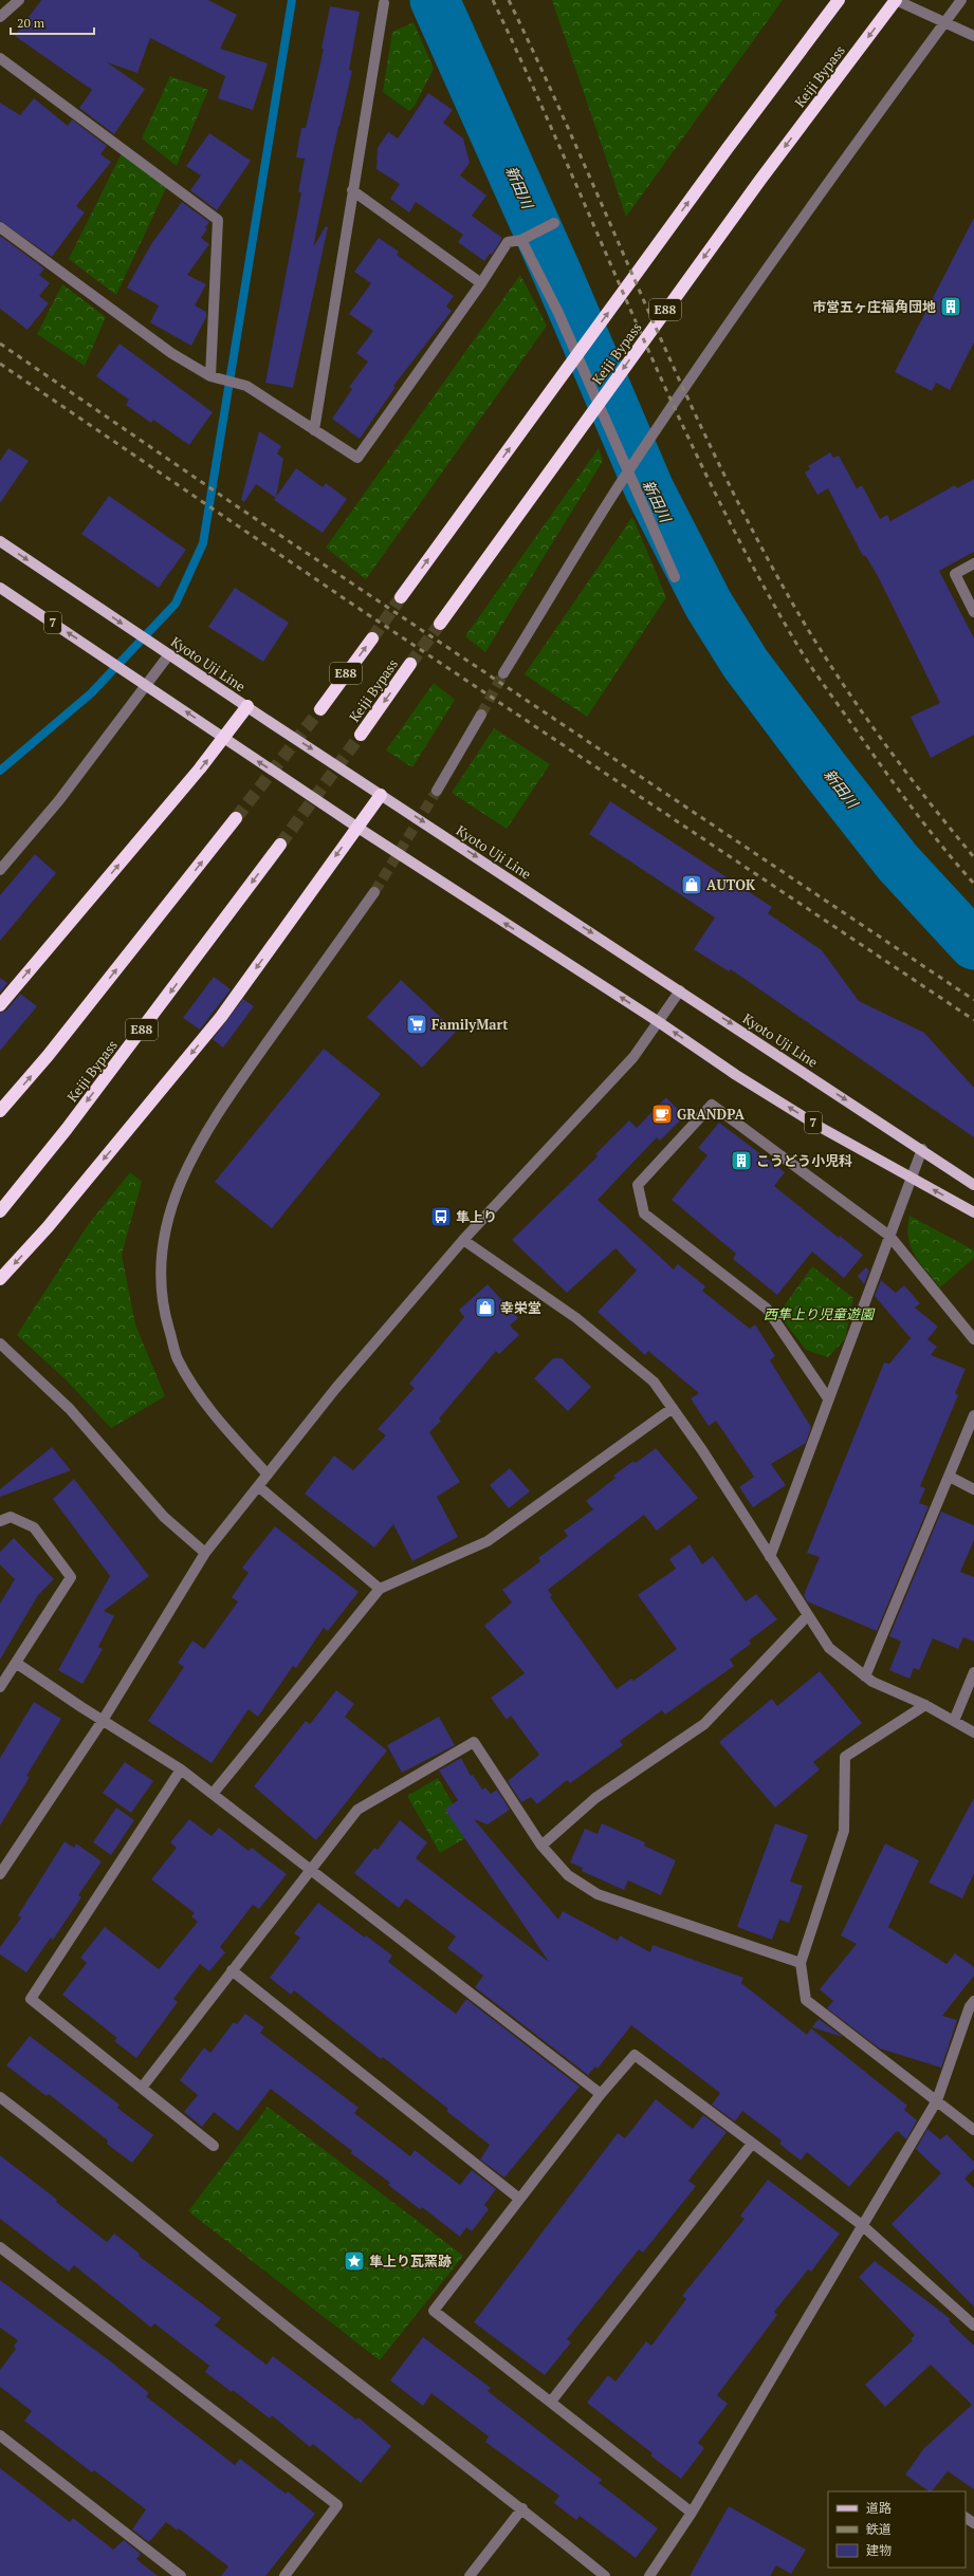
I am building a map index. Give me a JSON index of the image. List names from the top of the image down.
{
  "streets": {
    "highway": ["Keiji Bypass", "E88"],
    "main road": ["7", "Kyoto Uji Line"]
  },
  "water": ["新田川"],
  "parks": ["西隼上り児童遊園"],
  "places": {
    "building": ["市営五ヶ庄福角団地", "こうどう小児科"],
    "shop": ["AUTOK", "幸栄堂"],
    "supermarket": ["FamilyMart"],
    "cafe": ["GRANDPA"],
    "bus stop": ["隼上り"],
    "place": ["隼上り瓦窯跡"]
  },
  "legend": ["道路", "鉄道", "建物"],
  "scale_bar": "20 m"
}
